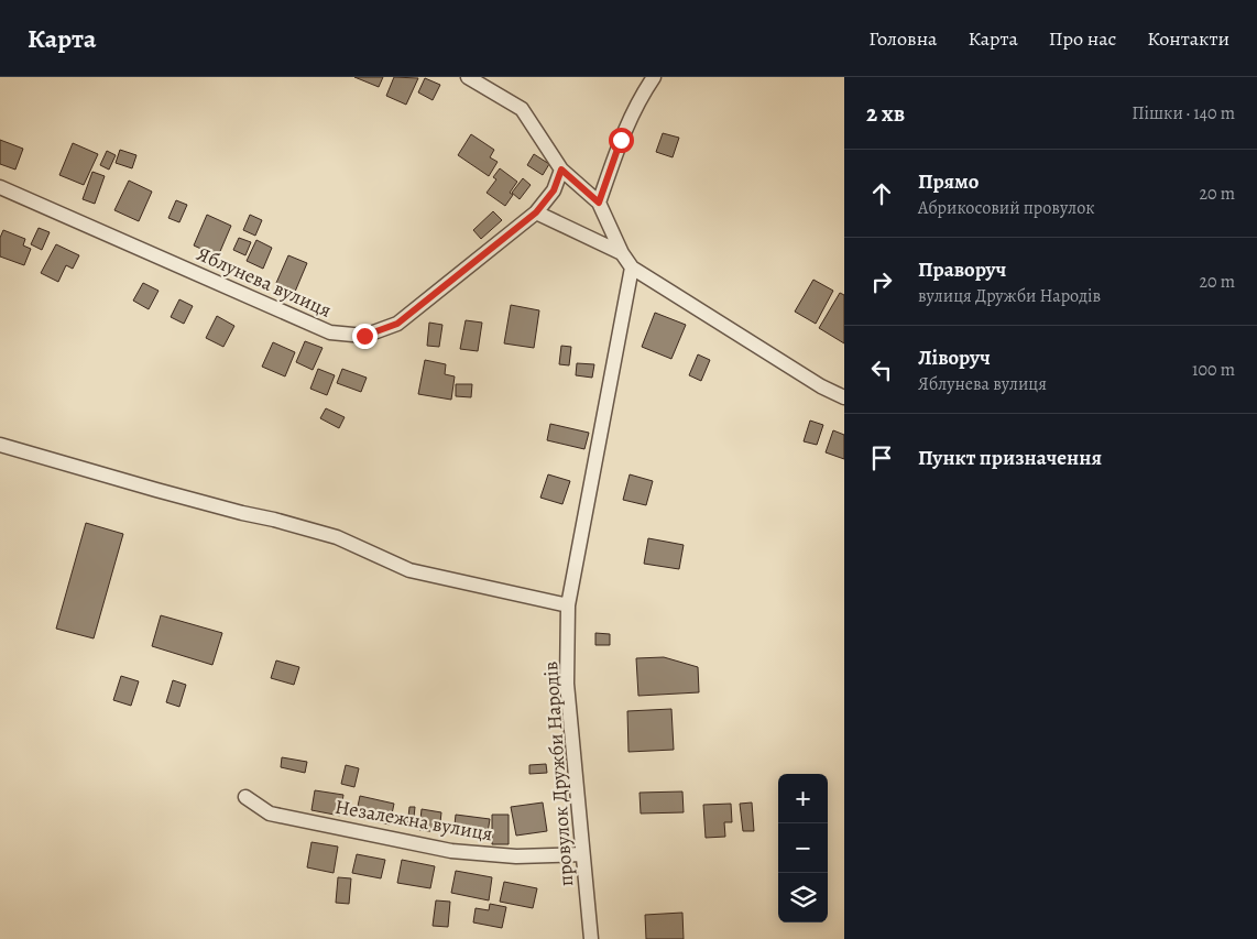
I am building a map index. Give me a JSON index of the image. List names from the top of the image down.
{
  "streets": {
    "street": ["Яблунева вулиця", "провулок Дружби Народів", "Незалежна вулиця"]
  },
  "crossings": [
    ["провулок Дружби Народів", "Незалежна вулиця"]
  ],
  "page": {
    "header": "Карта",
    "nav": [
      "Головна",
      "Карта",
      "Про нас",
      "Контакти"
    ],
    "heading": ["2 хв", "Пішки · 140 m"],
    "list": [
      ["Прямо", "Абрикосовий провулок", "20 m"],
      ["Праворуч", "вулиця Дружби Народів", "20 m"],
      ["Ліворуч", "Яблунева вулиця", "100 m"],
      "Пункт призначення"
    ],
    "map_buttons": ["+", "−"]
  }
}
